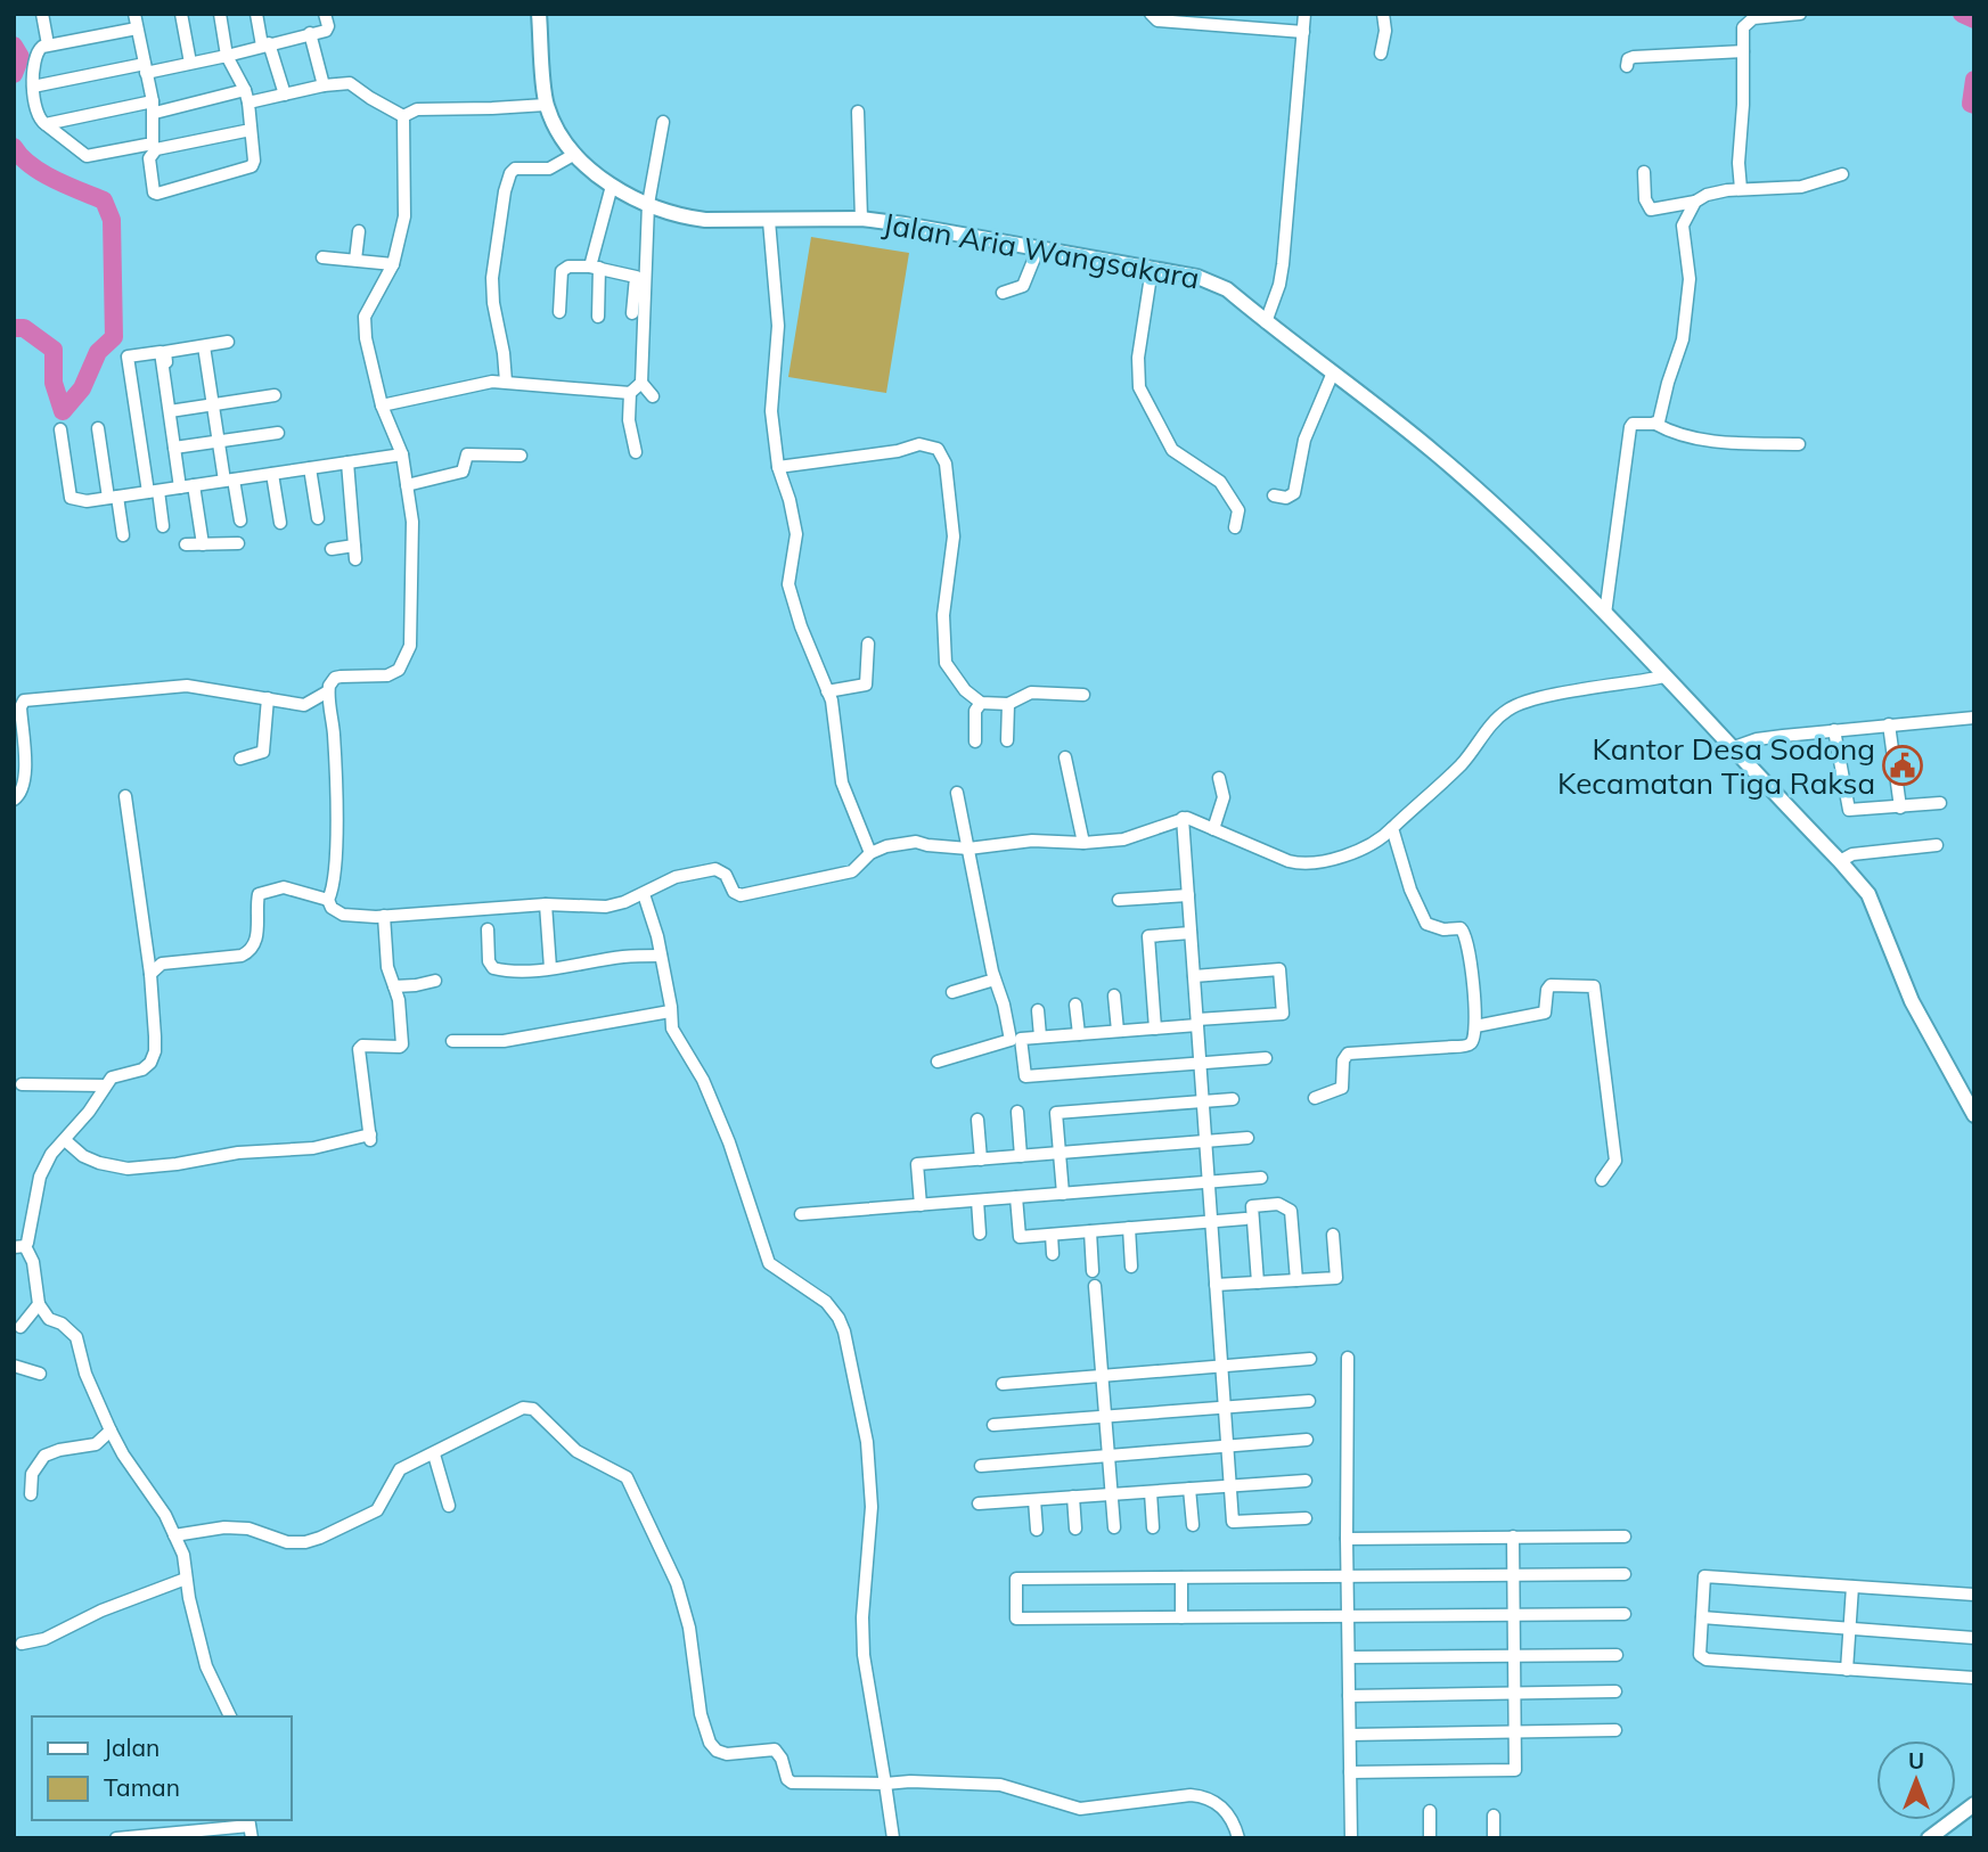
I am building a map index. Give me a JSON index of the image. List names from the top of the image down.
{
  "streets": {
    "street": ["Jalan Aria Wangsakara"]
  },
  "places": {
    "public building": ["Kantor Desa Sodong Kecamatan Tiga Raksa"]
  },
  "legend": ["Jalan", "Taman"],
  "north": "top"
}
